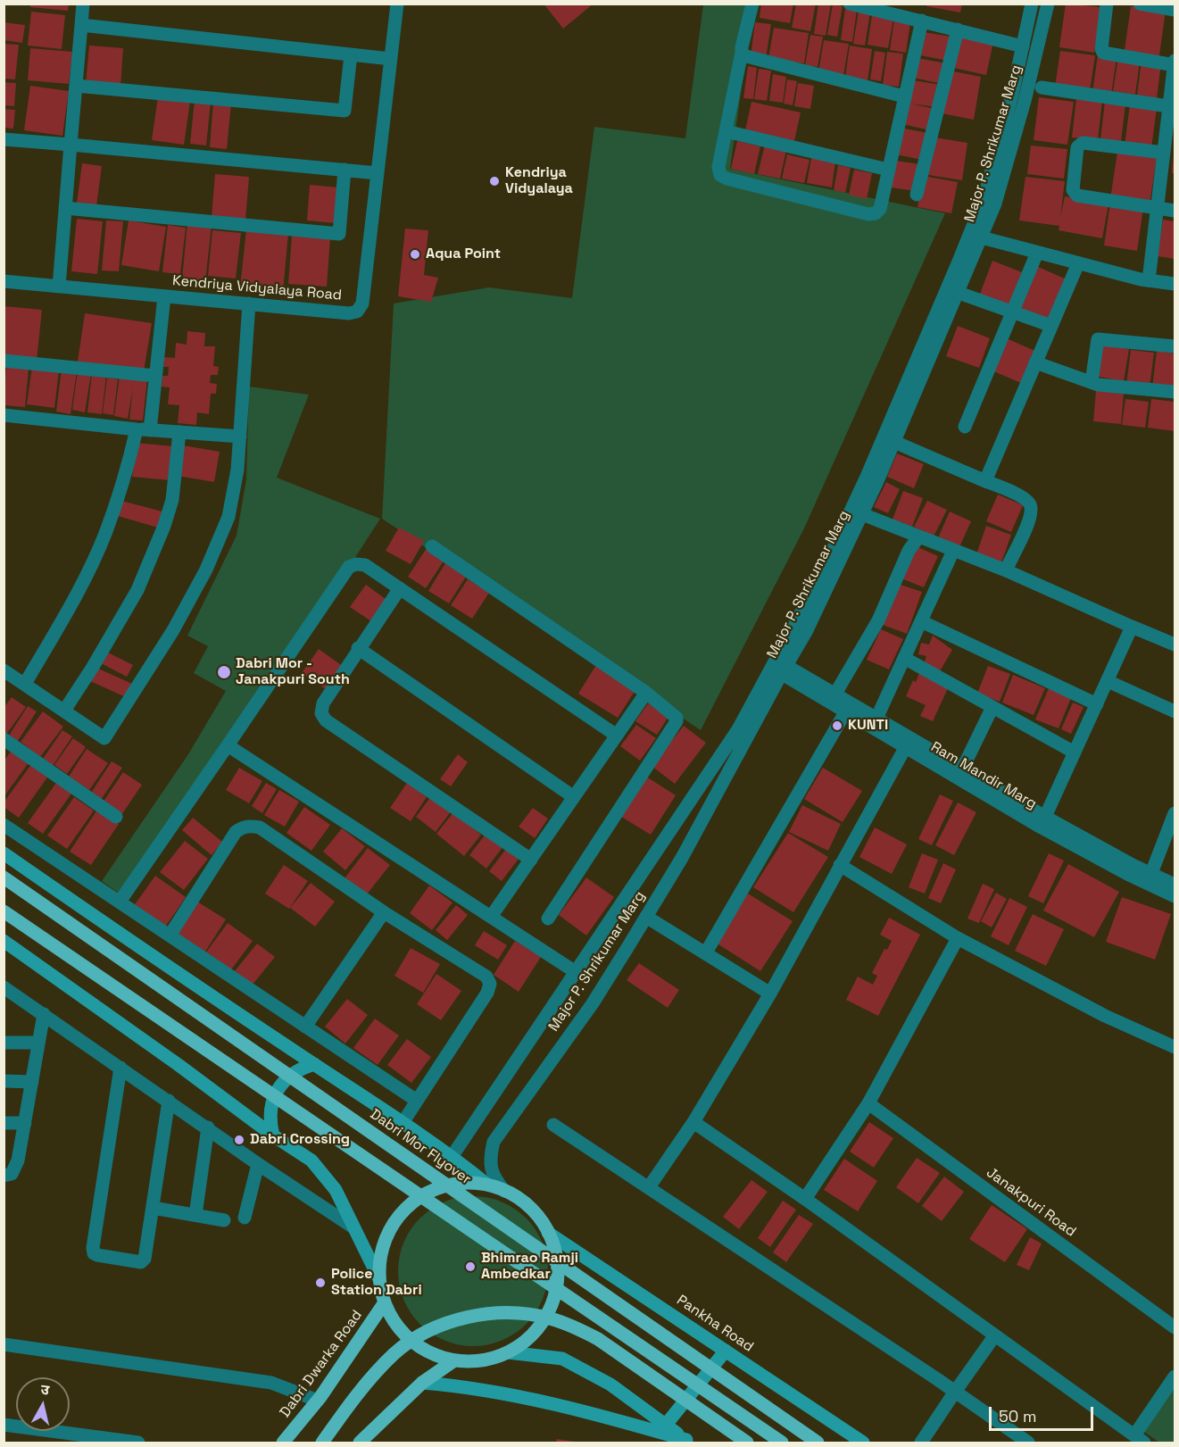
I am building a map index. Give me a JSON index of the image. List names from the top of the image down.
{
  "streets": {
    "main road": ["Dabri Mor Flyover", "Pankha Road", "Dabri Dwarka Road"],
    "street": [
      "Major P. Shrikumar Marg",
      "Kendriya Vidyalaya Road",
      "Ram Mandir Marg",
      "Janakpuri Road"
    ]
  },
  "crossings": [
    ["Major P. Shrikumar Marg", "Ram Mandir Marg"],
    ["Major P. Shrikumar Marg", "Pankha Road"],
    ["Major P. Shrikumar Marg", "Dabri Dwarka Road"],
    ["Pankha Road", "Dabri Dwarka Road"]
  ],
  "places": [
    "Kendriya Vidyalaya",
    "Aqua Point",
    "Dabri Mor - Janakpuri South",
    "KUNTI",
    "Dabri Crossing",
    "Bhimrao Ramji Ambedkar",
    "Police Station Dabri"
  ],
  "scale_bar": "50 m",
  "north": "top"
}
